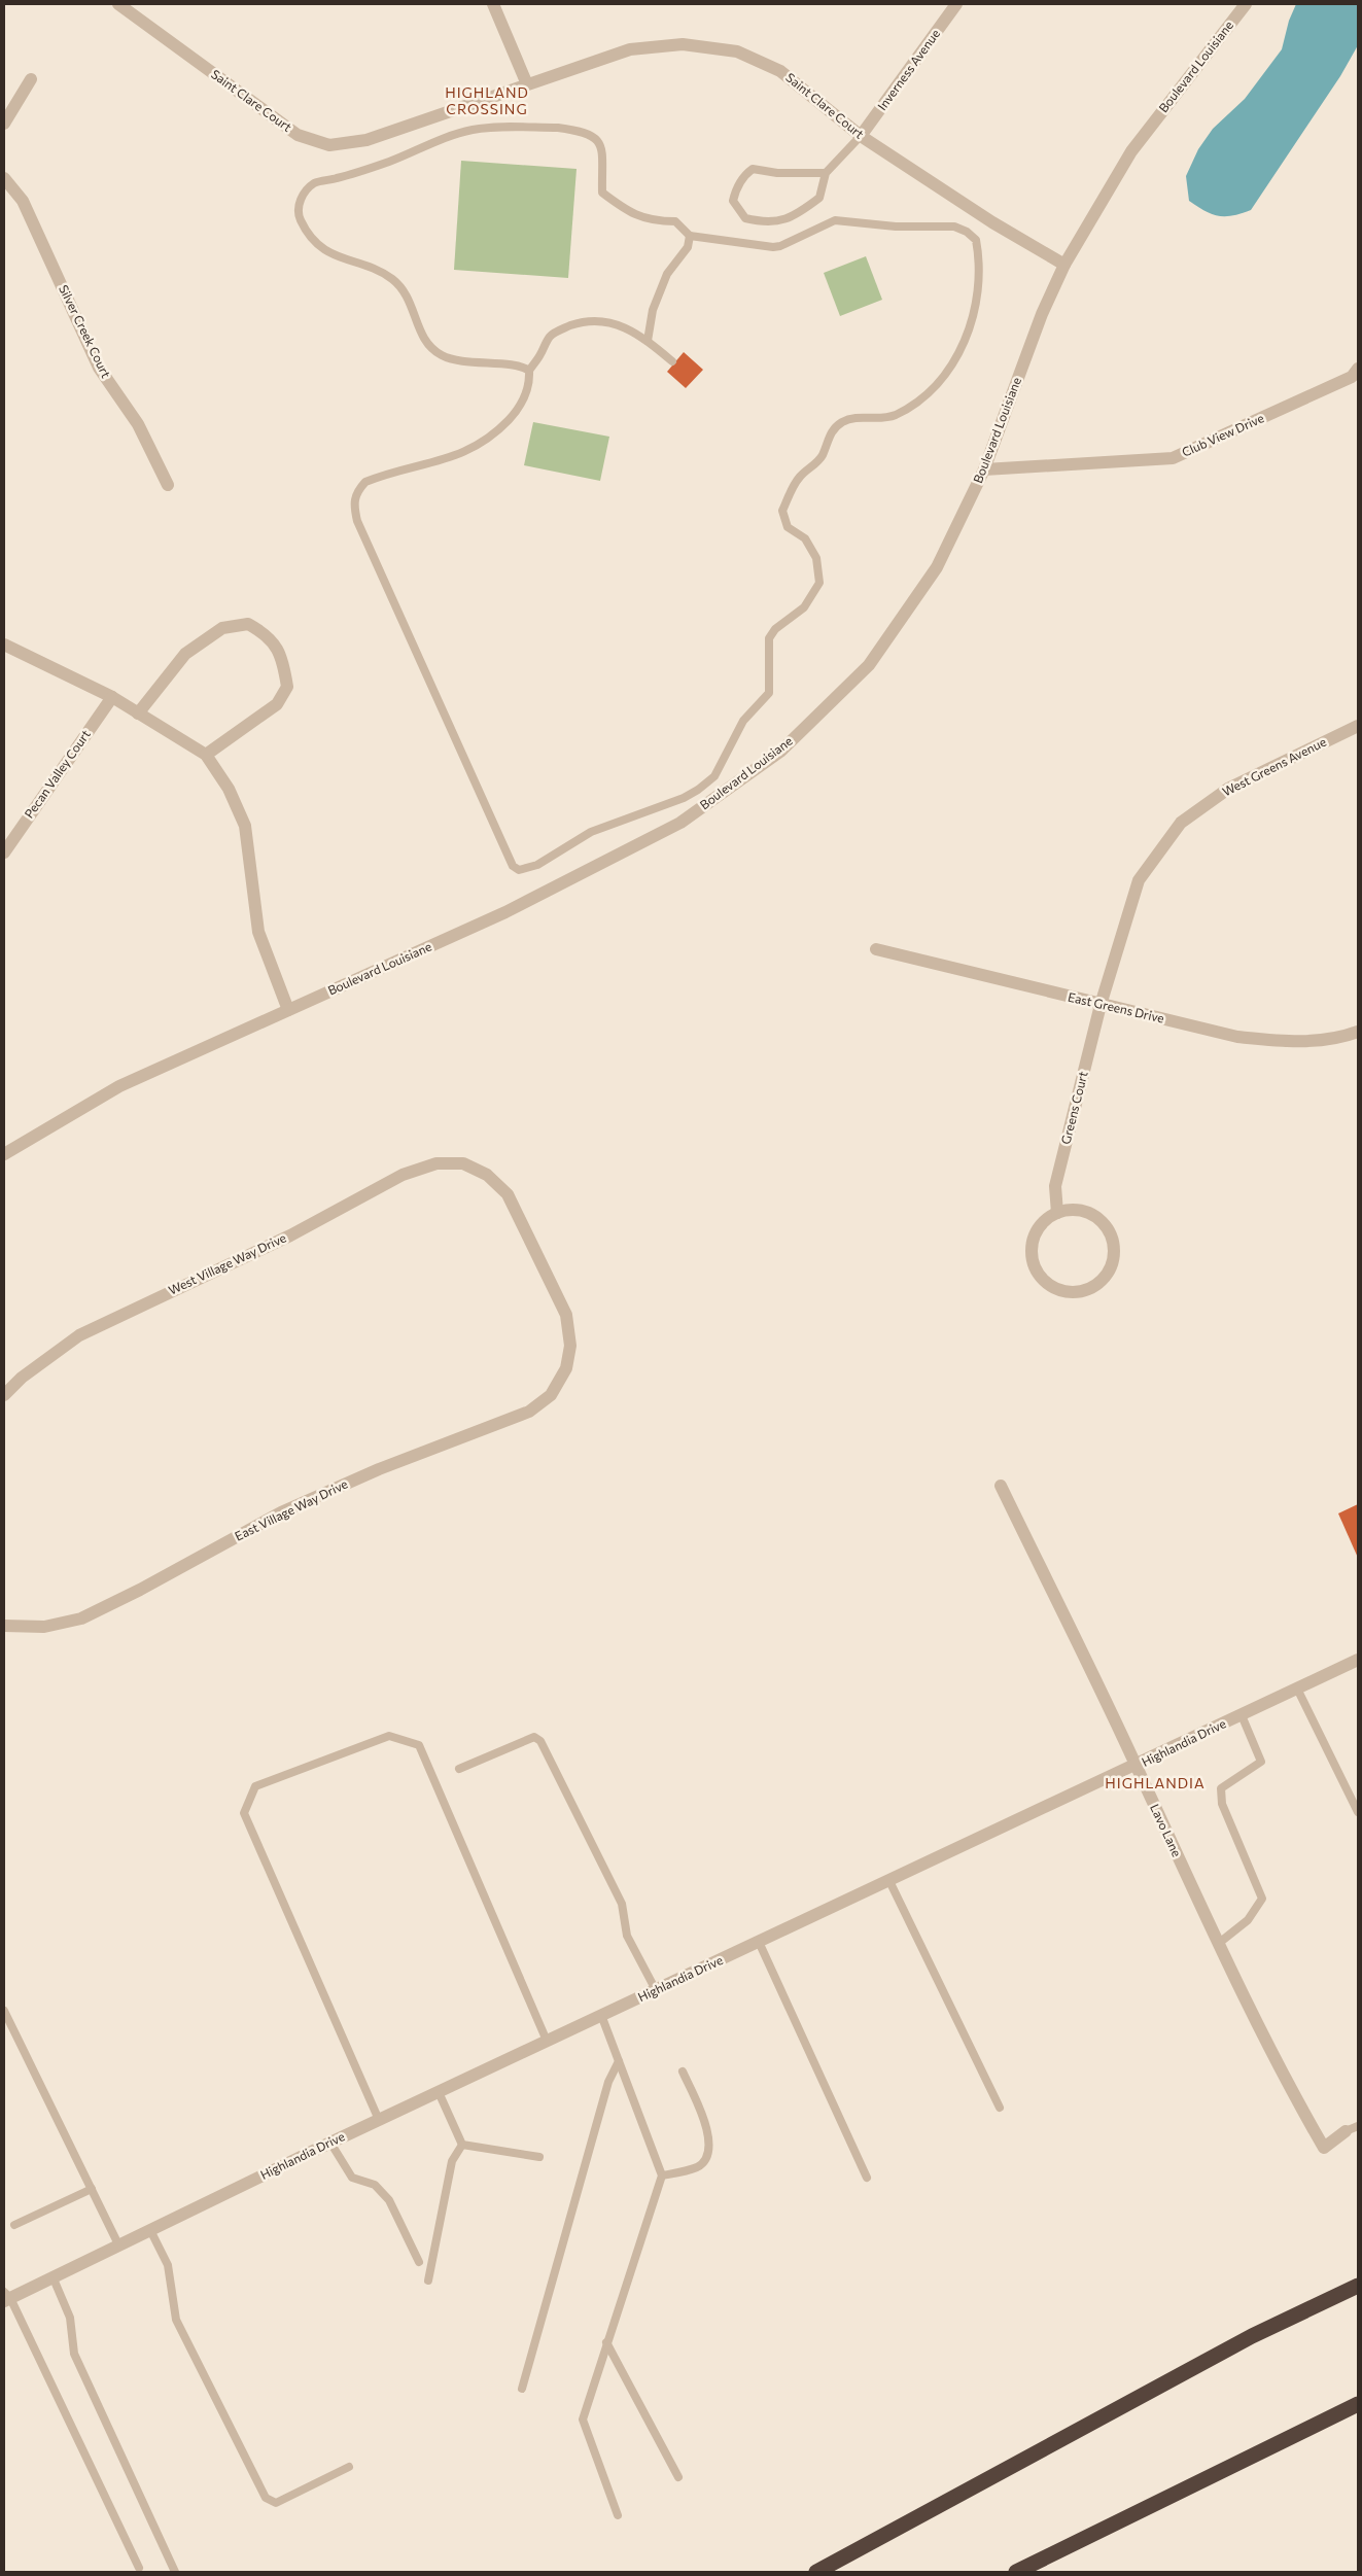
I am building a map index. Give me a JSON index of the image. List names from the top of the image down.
{
  "streets": {
    "street": [
      "Boulevard Louisiane",
      "Inverness Avenue",
      "Saint Clare Court",
      "Silver Creek Court",
      "Club View Drive",
      "West Greens Avenue",
      "Pecan Valley Court",
      "East Greens Drive",
      "Greens Court",
      "West Village Way Drive",
      "East Village Way Drive",
      "Highlandia Drive",
      "Lavo Lane"
    ]
  },
  "crossings": [
    ["Boulevard Louisiane", "Saint Clare Court"],
    ["Boulevard Louisiane", "Club View Drive"],
    ["Inverness Avenue", "Saint Clare Court"],
    ["West Greens Avenue", "East Greens Drive"],
    ["West Greens Avenue", "Greens Court"],
    ["East Greens Drive", "Greens Court"],
    ["West Village Way Drive", "East Village Way Drive"],
    ["Highlandia Drive", "Lavo Lane"]
  ],
  "districts": ["HIGHLAND CROSSING", "HIGHLANDIA"]
}
